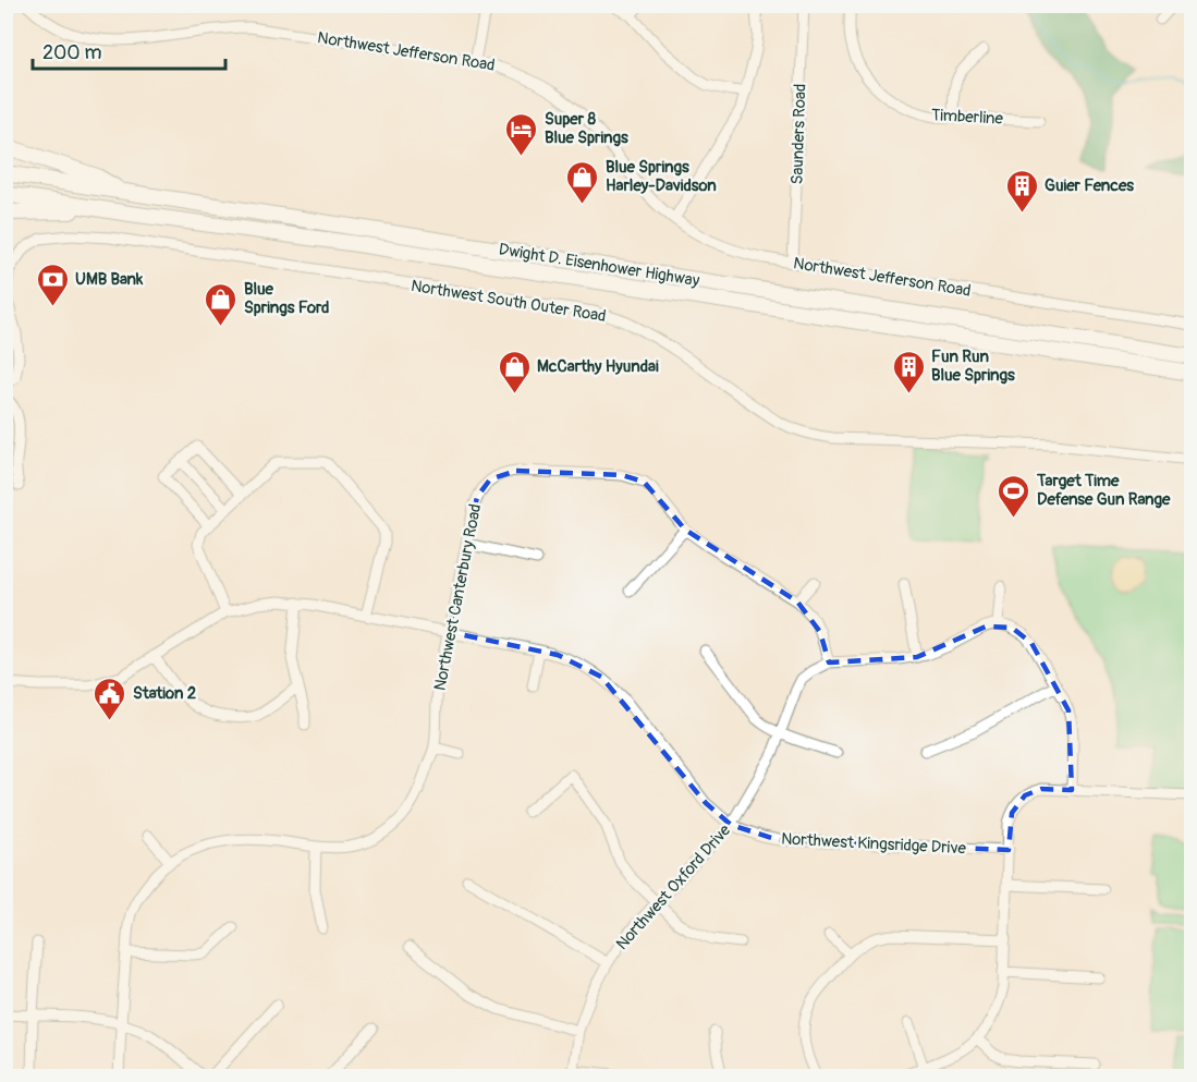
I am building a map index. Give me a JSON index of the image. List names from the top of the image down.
{
  "streets": {
    "highway": ["Dwight D. Eisenhower Highway"],
    "street": [
      "Northwest Jefferson Road",
      "Timberline",
      "Saunders Road",
      "Northwest South Outer Road",
      "Northwest Canterbury Road",
      "Northwest Kingsridge Drive",
      "Northwest Oxford Drive"
    ]
  },
  "crossings": [
    ["Northwest Jefferson Road", "Saunders Road"],
    ["Northwest Canterbury Road", "Northwest Kingsridge Drive"],
    ["Northwest Canterbury Road", "Northwest Oxford Drive"],
    ["Northwest Kingsridge Drive", "Northwest Oxford Drive"]
  ],
  "places": {
    "hotel": ["Super 8 Blue Springs"],
    "shop": ["Blue Springs Harley-Davidson", "Blue Springs Ford", "McCarthy Hyundai"],
    "building": ["Guier Fences", "Fun Run Blue Springs"],
    "bank": ["UMB Bank"],
    "sports": ["Target Time Defense Gun Range"],
    "public building": ["Station 2"]
  },
  "scale_bar": "200 m"
}
